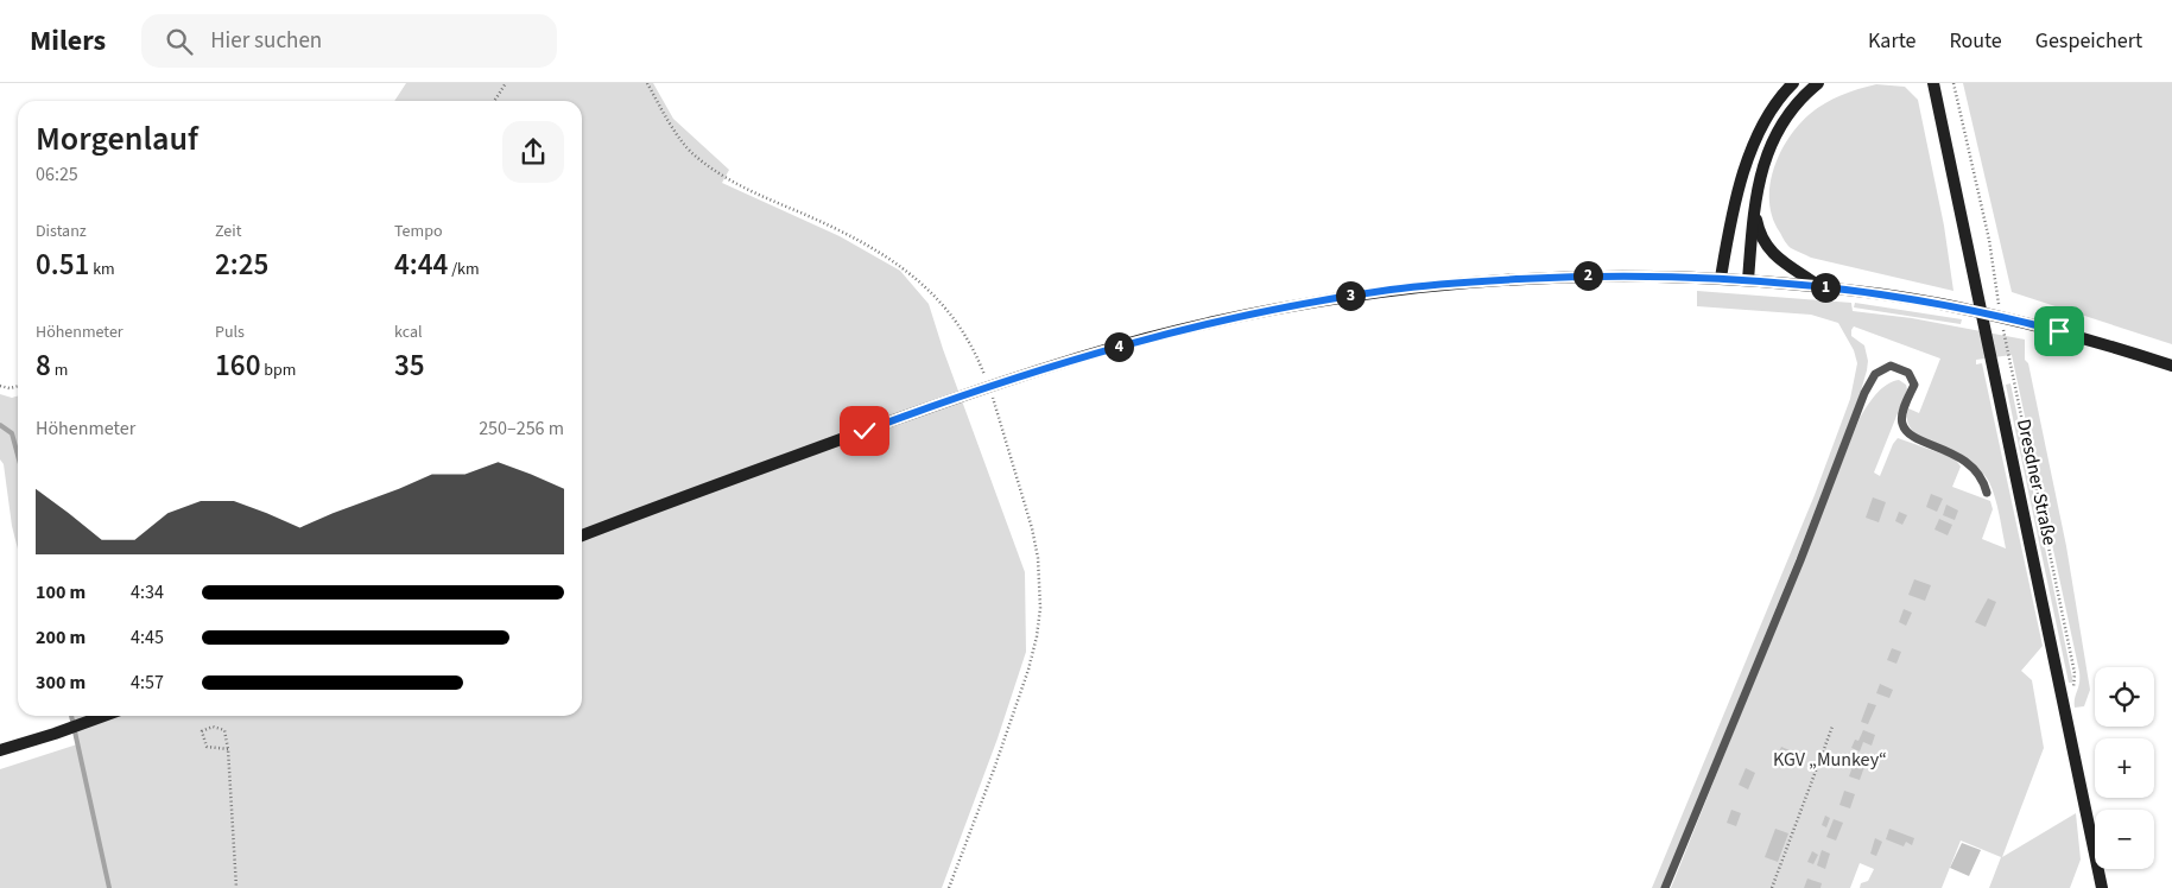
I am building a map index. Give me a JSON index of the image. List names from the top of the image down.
{
  "streets": {
    "main road": ["Dresdner Straße"]
  },
  "parks": ["KGV „Munkey“"],
  "page": {
    "header": "Milers",
    "search": "Hier suchen",
    "nav": ["Karte", "Route", "Gespeichert"],
    "heading": ["Morgenlauf", "06:25"],
    "stats": [
      ["Distanz", "0.51 km"],
      ["Zeit", "2:25"],
      ["Tempo", "4:44 /km"],
      ["Höhenmeter", "8 m"],
      ["Puls", "160 bpm"],
      ["kcal", "35"]
    ],
    "pins": [
      "2",
      "1",
      "3",
      "4"
    ],
    "chart": ["Höhenmeter", "250–256 m"],
    "list": [
      {
        "name": "100 m",
        "note": "4:34"
      },
      {
        "name": "200 m",
        "note": "4:45"
      },
      {
        "name": "300 m",
        "note": "4:57"
      }
    ],
    "map_buttons": ["+", "−"]
  }
}
